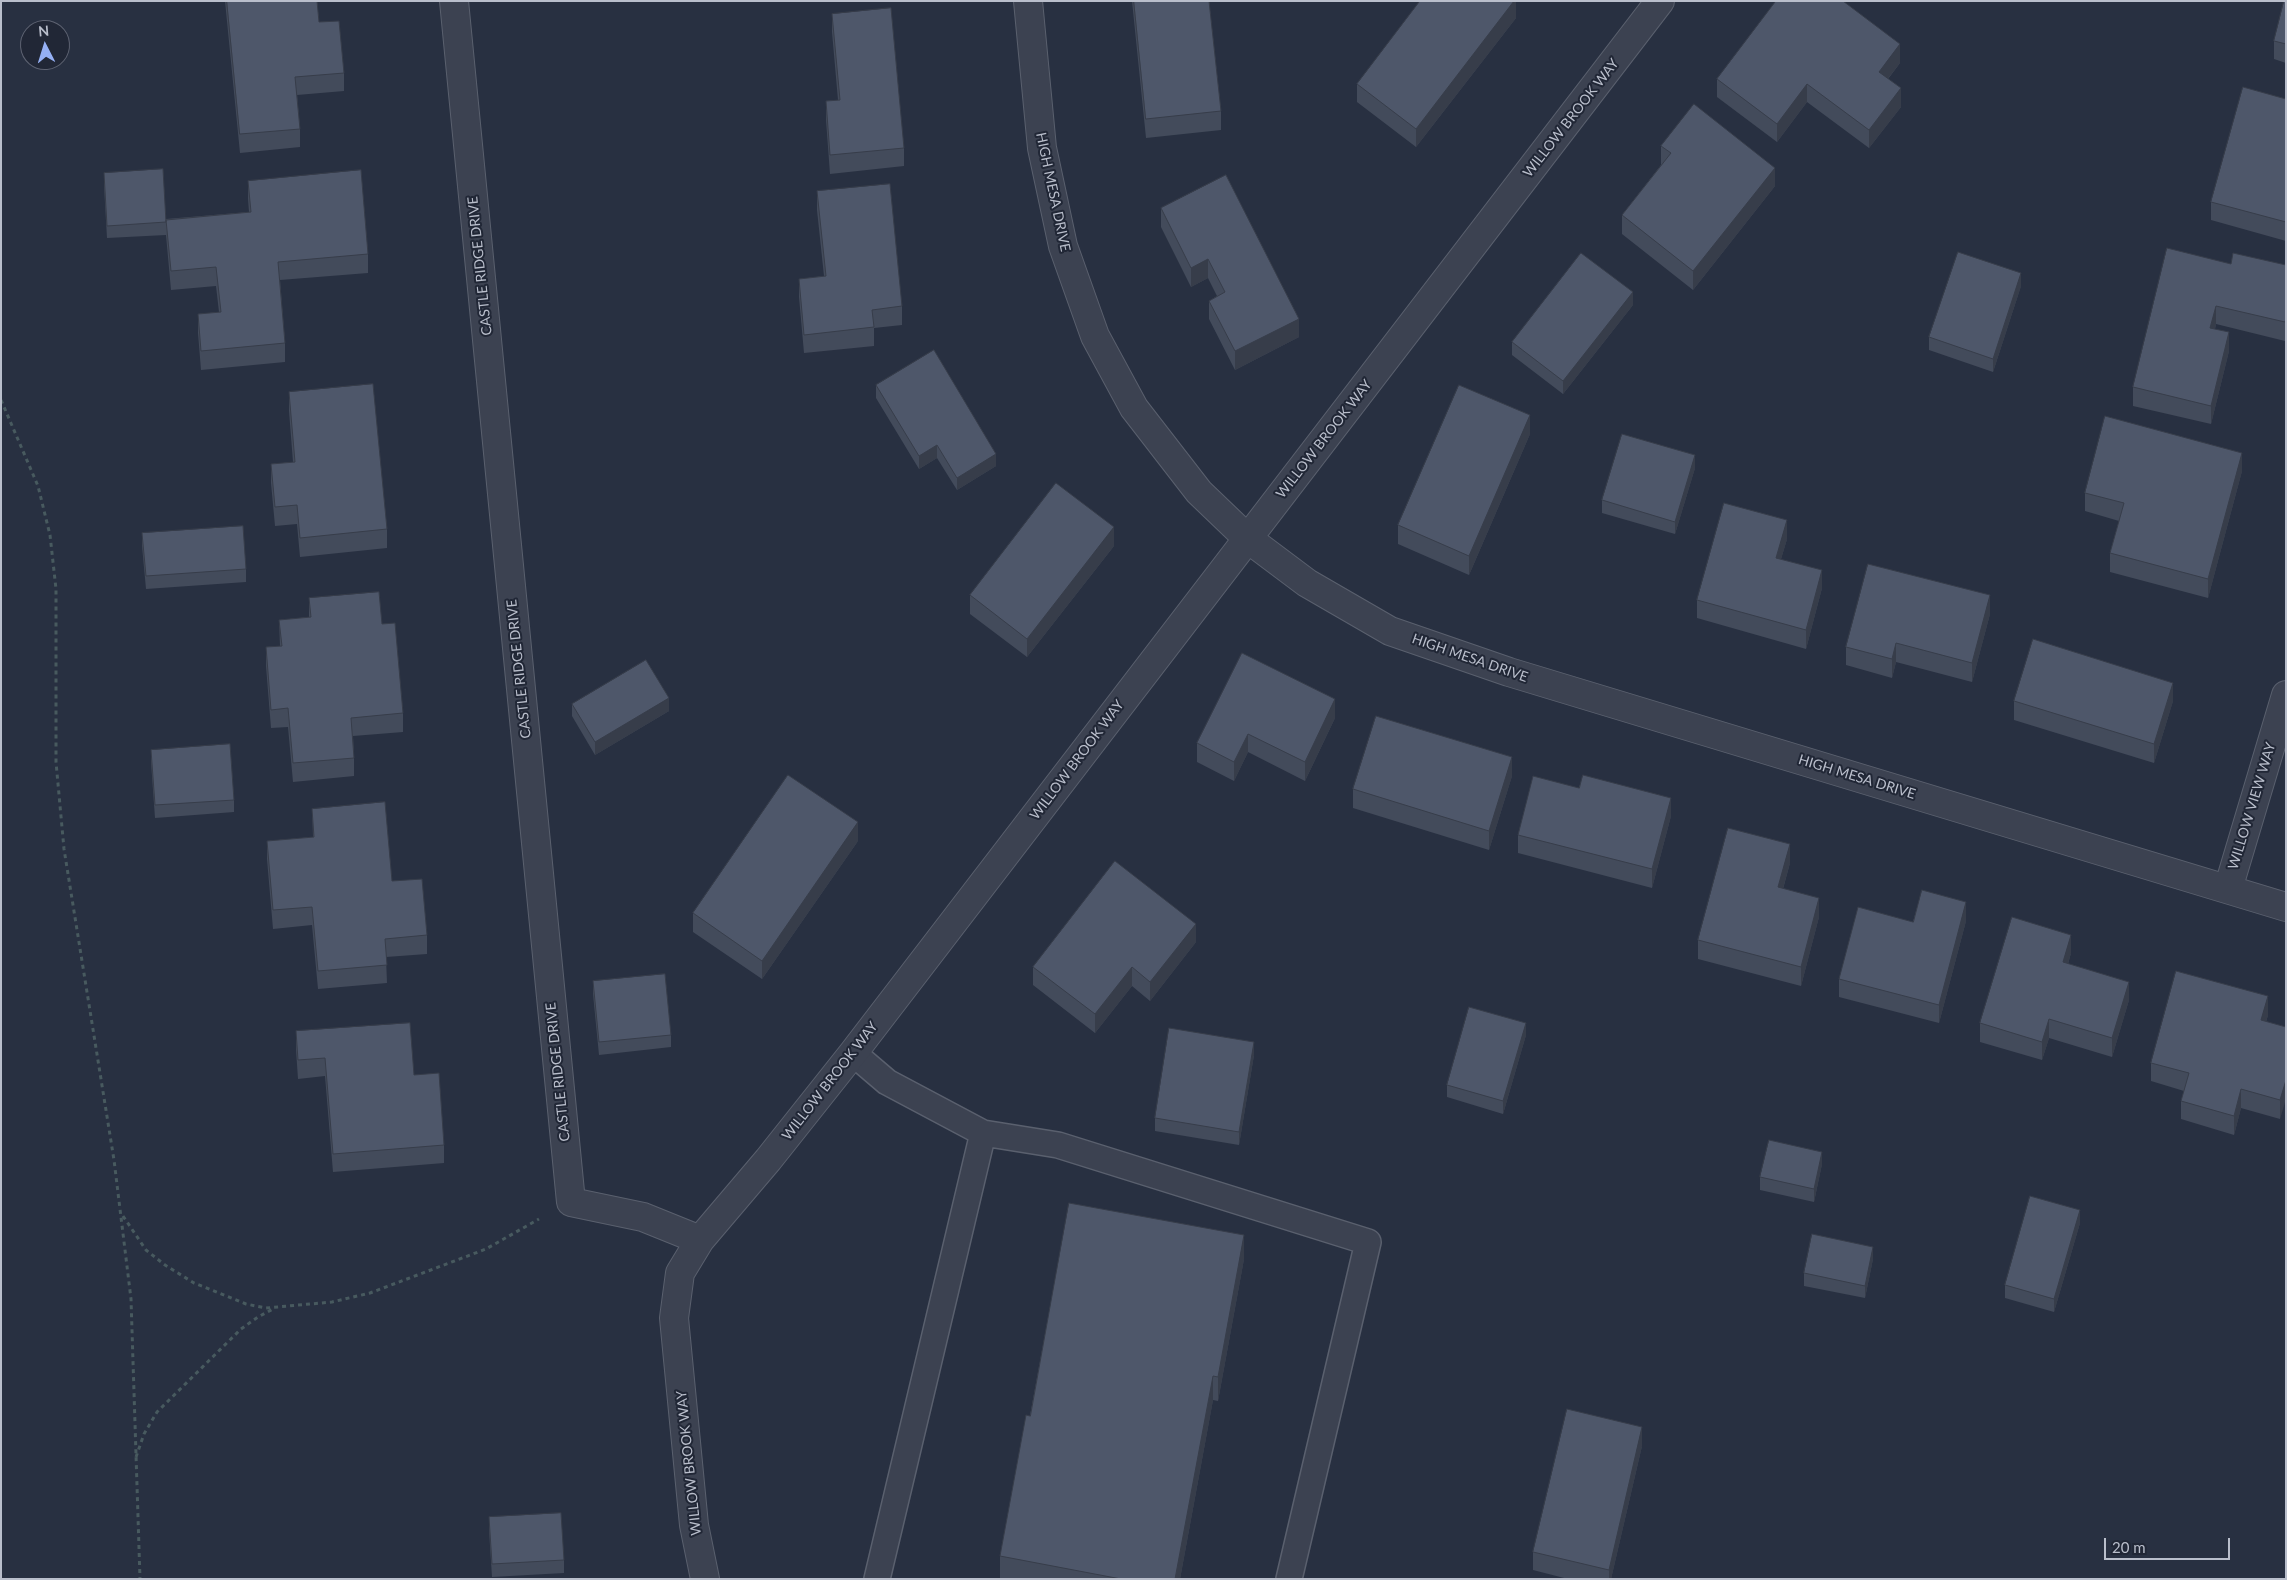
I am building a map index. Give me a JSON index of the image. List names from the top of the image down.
{
  "streets": {
    "street": [
      "WILLOW BROOK WAY",
      "HIGH MESA DRIVE",
      "CASTLE RIDGE DRIVE",
      "WILLOW VIEW WAY"
    ]
  },
  "crossings": [
    ["WILLOW BROOK WAY", "HIGH MESA DRIVE"],
    ["HIGH MESA DRIVE", "WILLOW VIEW WAY"]
  ],
  "scale_bar": "20 m",
  "north": "top"
}
